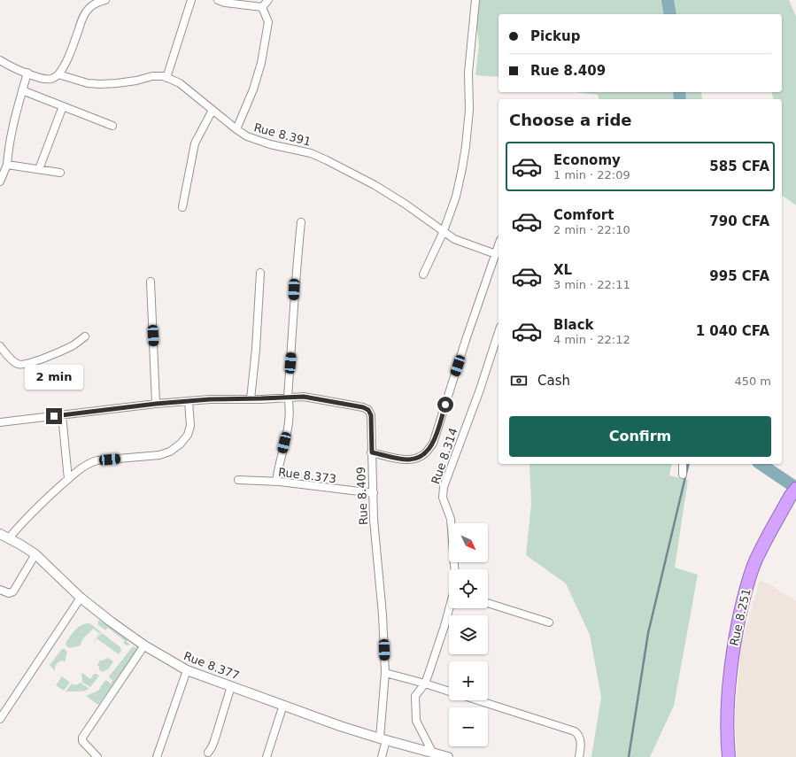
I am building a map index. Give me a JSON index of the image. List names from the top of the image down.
{
  "streets": {
    "highway": ["Rue 8.251"],
    "street": [
      "Rue 8.391",
      "Rue 8.314",
      "Rue 8.373",
      "Rue 8.409",
      "Rue 8.377"
    ]
  },
  "crossings": [
    ["Rue 8.373", "Rue 8.409"],
    ["Rue 8.409", "Rue 8.377"]
  ],
  "north": "bottom right",
  "page": {
    "banner": ["Pickup", "Rue 8.409"],
    "heading": "Choose a ride",
    "list": [
      {
        "name": "Economy",
        "note": "1 min · 22:09",
        "value": "585 CFA"
      },
      {
        "name": "Comfort",
        "note": "2 min · 22:10",
        "value": "790 CFA"
      },
      {
        "name": "XL",
        "note": "3 min · 22:11",
        "value": "995 CFA"
      },
      {
        "name": "Black",
        "note": "4 min · 22:12",
        "value": "1 040 CFA"
      }
    ],
    "pay": ["Cash", "450 m"],
    "bubble": "2 min",
    "buttons": "Confirm",
    "map_buttons": ["+", "−"]
  }
}
